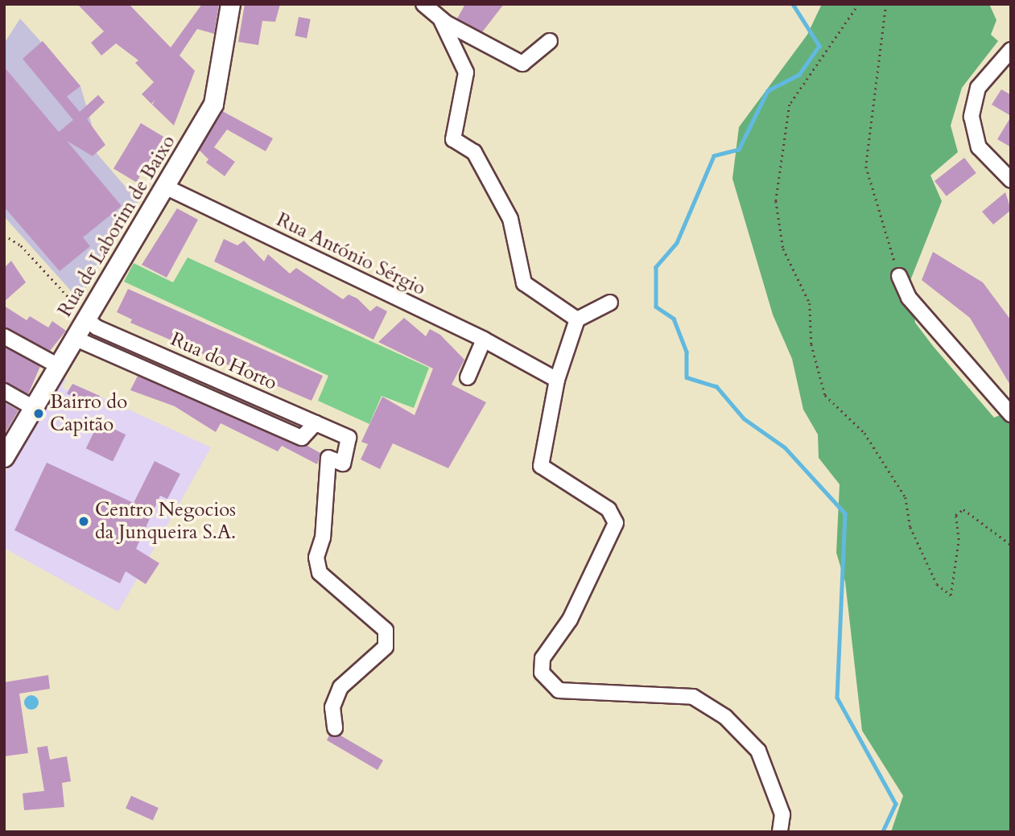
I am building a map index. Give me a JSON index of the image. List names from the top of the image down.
{
  "streets": {
    "main road": ["Rua de Laborim de Baixo"],
    "street": ["Rua António Sérgio", "Rua do Horto"]
  },
  "crossings": [
    ["Rua de Laborim de Baixo", "Rua António Sérgio"],
    ["Rua de Laborim de Baixo", "Rua do Horto"]
  ],
  "places": ["Bairro do Capitão", "Centro Negocios da Junqueira S.A."]
}
